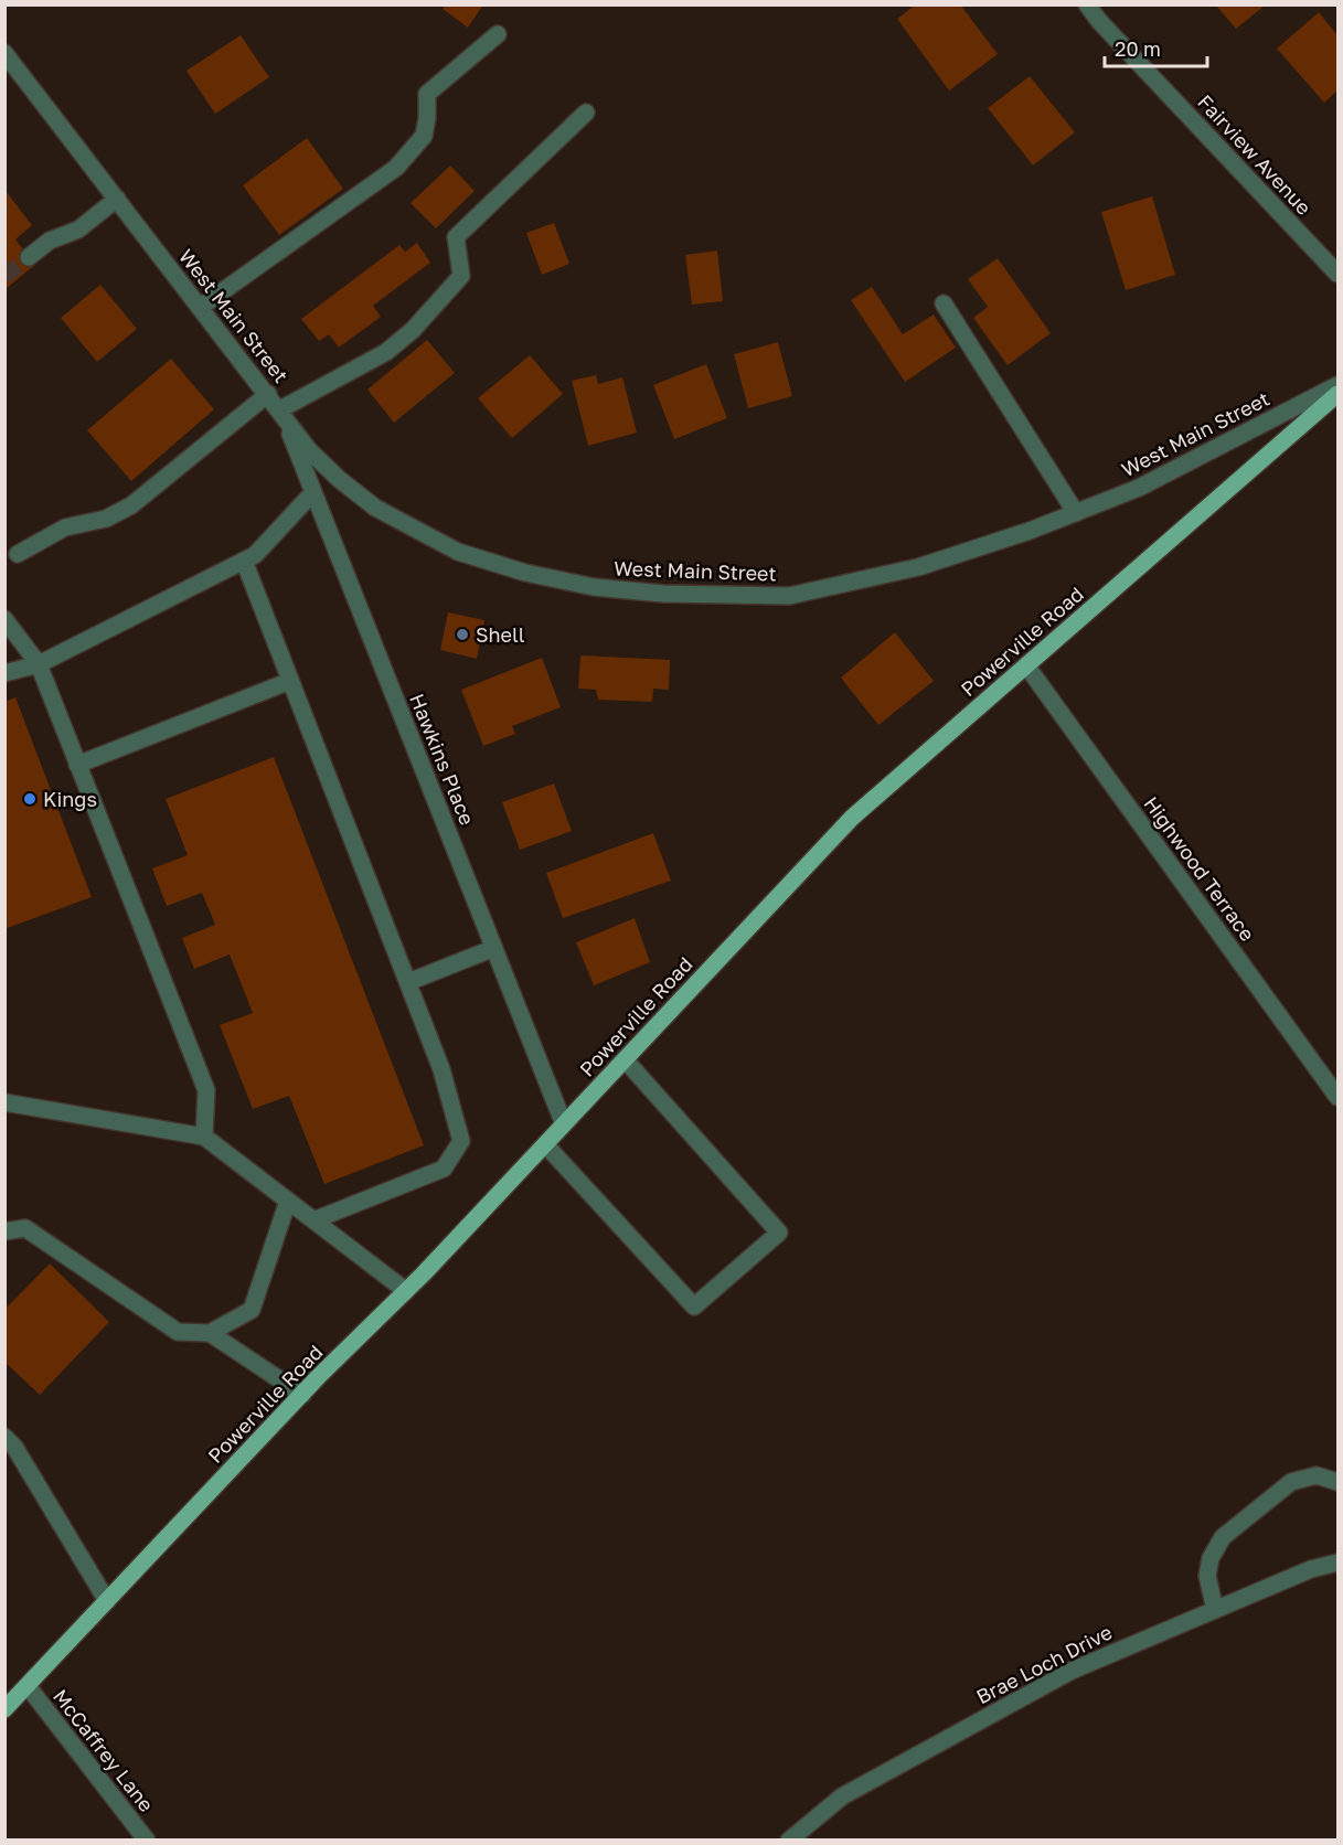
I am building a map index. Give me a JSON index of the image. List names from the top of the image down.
{
  "streets": {
    "main road": ["Powerville Road"],
    "street": [
      "Fairview Avenue",
      "West Main Street",
      "Hawkins Place",
      "Highwood Terrace",
      "Brae Loch Drive",
      "McCaffrey Lane"
    ]
  },
  "crossings": [
    ["West Main Street", "Hawkins Place"],
    ["Powerville Road", "Hawkins Place"],
    ["Powerville Road", "Highwood Terrace"],
    ["Powerville Road", "McCaffrey Lane"]
  ],
  "places": ["Shell", "Kings"],
  "scale_bar": "20 m"
}
